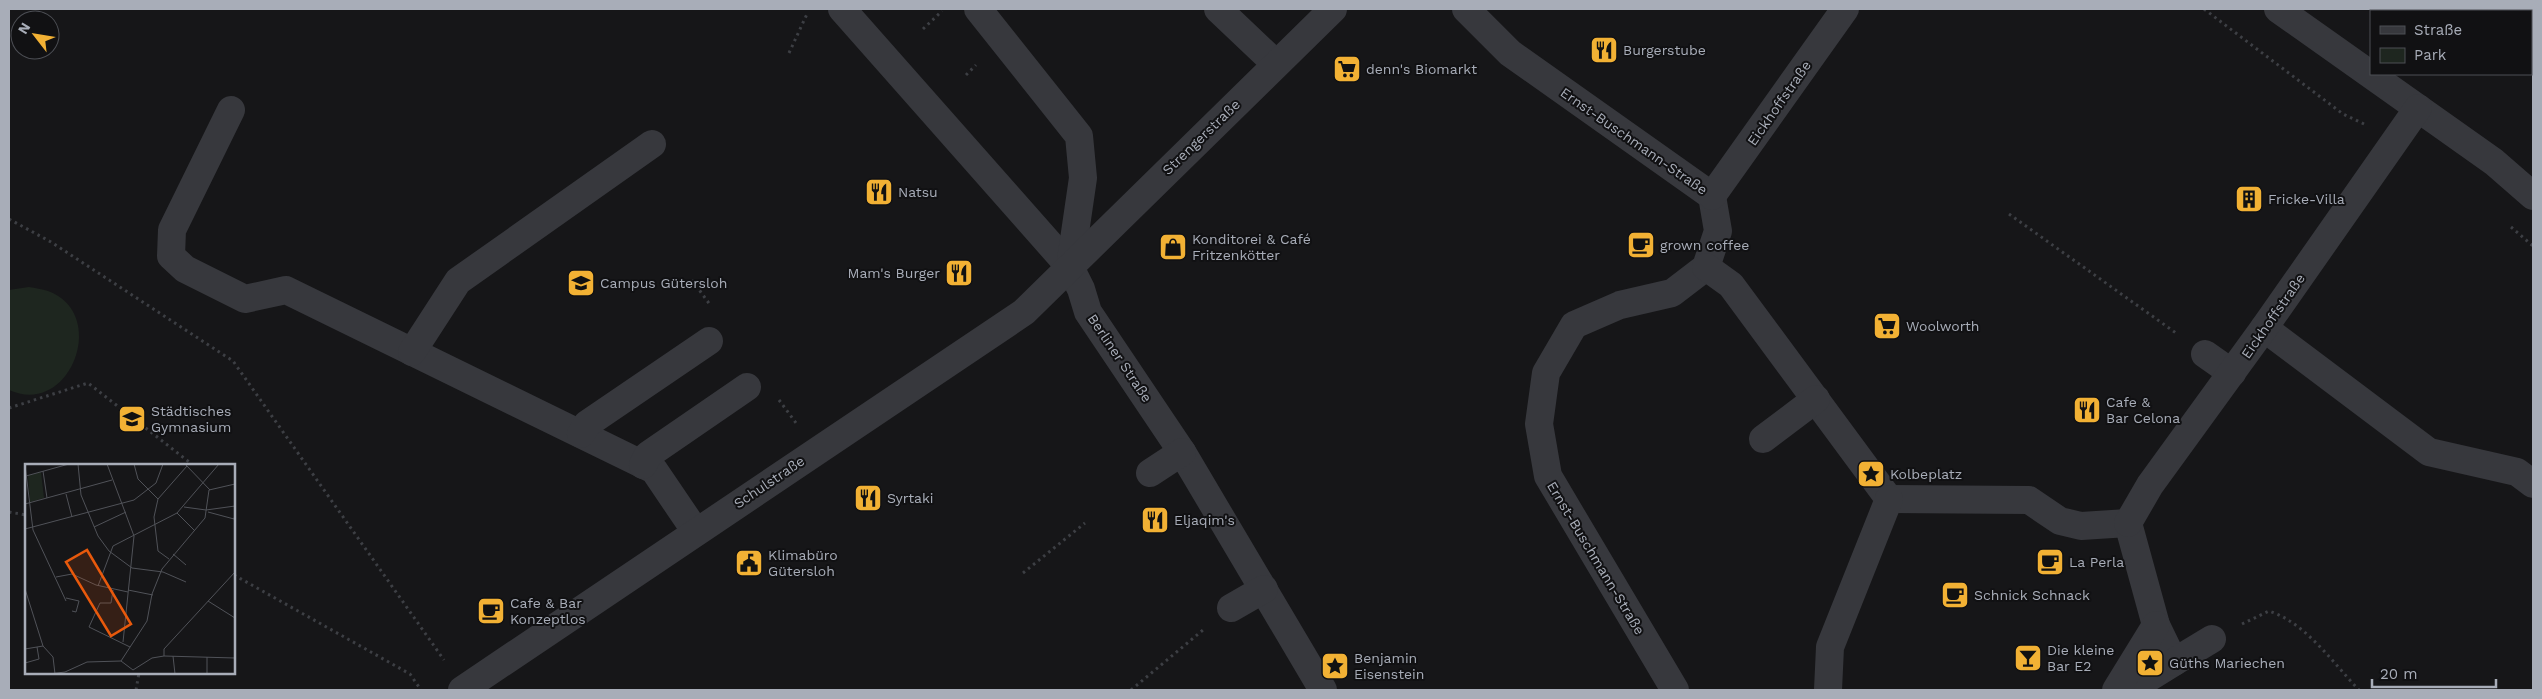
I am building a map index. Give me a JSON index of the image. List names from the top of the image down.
{
  "streets": {
    "street": [
      "Eickhoffstraße",
      "Strengerstraße",
      "Ernst-Buschmann-Straße",
      "Berliner Straße",
      "Schulstraße"
    ]
  },
  "crossings": [
    ["Eickhoffstraße", "Ernst-Buschmann-Straße"],
    ["Strengerstraße", "Berliner Straße"],
    ["Strengerstraße", "Schulstraße"],
    ["Berliner Straße", "Schulstraße"]
  ],
  "places": {
    "restaurant": [
      "Burgerstube",
      "Natsu",
      "Mam's Burger",
      "Cafe & Bar Celona",
      "Syrtaki",
      "Eljaqim's"
    ],
    "supermarket": ["denn's Biomarkt", "Woolworth"],
    "building": ["Fricke-Villa"],
    "cafe": [
      "grown coffee",
      "La Perla",
      "Schnick Schnack",
      "Cafe & Bar Konzeptlos"
    ],
    "shop": ["Konditorei & Café Fritzenkötter"],
    "school or university": ["Campus Gütersloh", "Städtisches Gymnasium"],
    "place": ["Kolbeplatz", "Güths Mariechen", "Benjamin Eisenstein"],
    "public building": ["Klimabüro Gütersloh"],
    "bar": ["Die kleine Bar E2"]
  },
  "legend": ["Straße", "Park"],
  "scale_bar": "20 m",
  "north": "top left"
}
